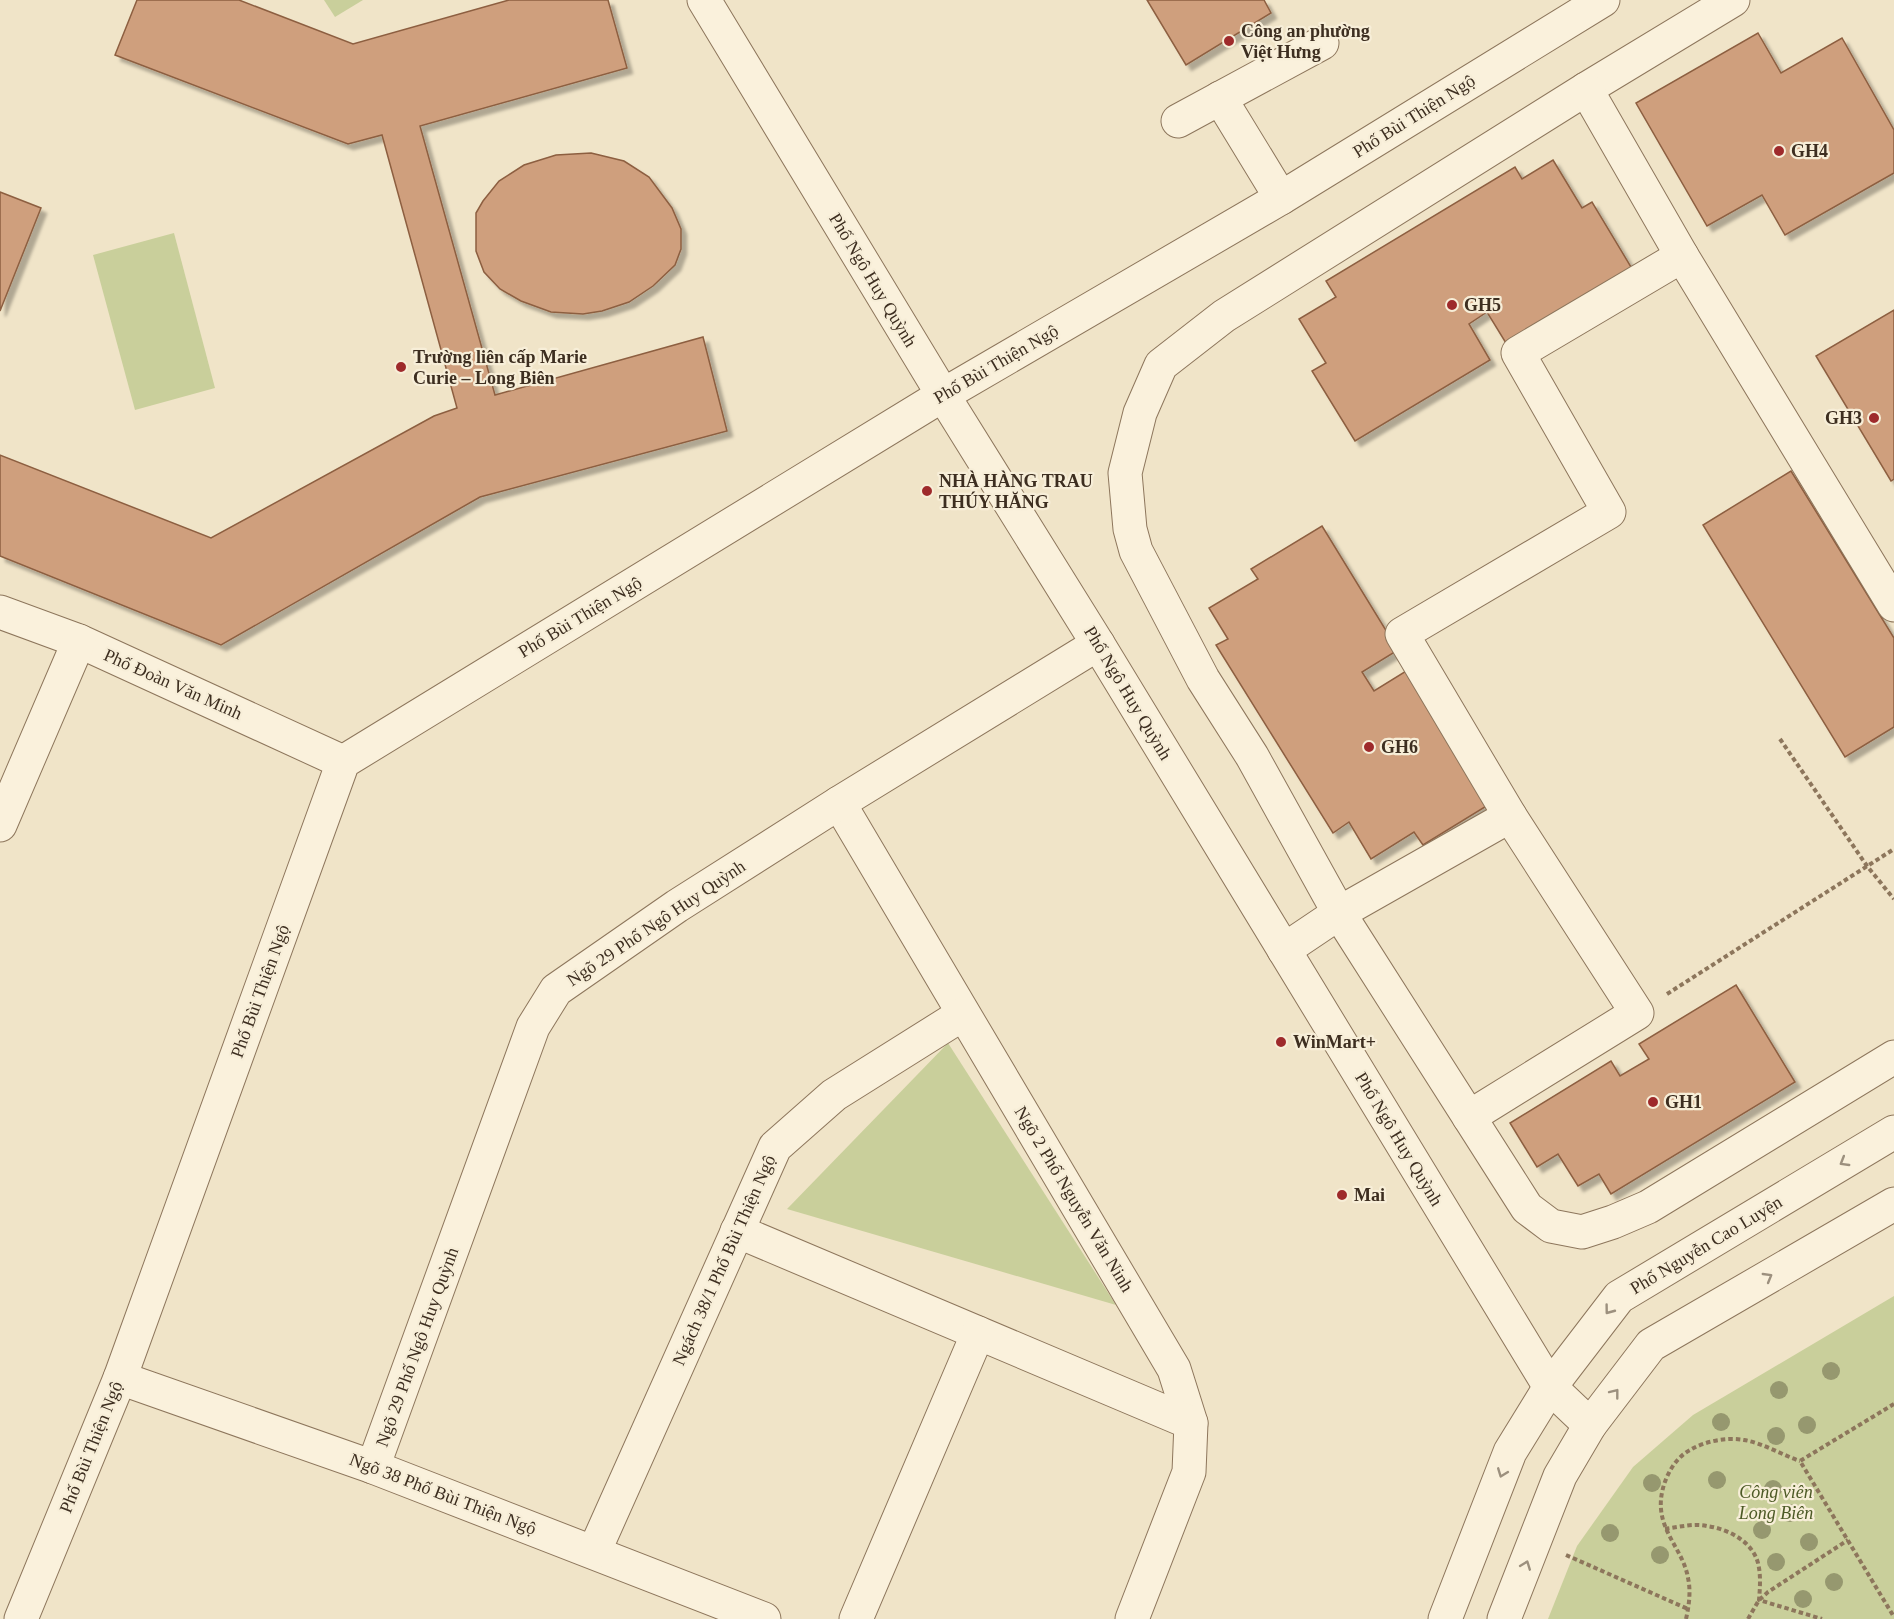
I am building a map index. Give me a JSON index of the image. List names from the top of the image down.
{
  "streets": {
    "street": [
      "Phố Bùi Thiện Ngộ",
      "Phố Ngô Huy Quỳnh",
      "Phố Đoàn Văn Minh",
      "Ngõ 29 Phố Ngô Huy Quỳnh",
      "Ngõ 2 Phố Nguyễn Văn Ninh",
      "Phố Nguyễn Cao Luyện",
      "Ngách 38/1 Phố Bùi Thiện Ngộ",
      "Ngõ 38 Phố Bùi Thiện Ngộ"
    ]
  },
  "crossings": [
    ["Phố Bùi Thiện Ngộ", "Phố Ngô Huy Quỳnh"],
    ["Phố Bùi Thiện Ngộ", "Phố Đoàn Văn Minh"],
    ["Phố Bùi Thiện Ngộ", "Ngõ 38 Phố Bùi Thiện Ngộ"],
    ["Phố Ngô Huy Quỳnh", "Ngõ 29 Phố Ngô Huy Quỳnh"],
    ["Phố Ngô Huy Quỳnh", "Phố Nguyễn Cao Luyện"],
    ["Ngõ 29 Phố Ngô Huy Quỳnh", "Ngõ 2 Phố Nguyễn Văn Ninh"],
    ["Ngõ 29 Phố Ngô Huy Quỳnh", "Ngõ 38 Phố Bùi Thiện Ngộ"],
    ["Ngõ 2 Phố Nguyễn Văn Ninh", "Ngách 38/1 Phố Bùi Thiện Ngộ"],
    ["Ngách 38/1 Phố Bùi Thiện Ngộ", "Ngõ 38 Phố Bùi Thiện Ngộ"]
  ],
  "parks": ["Công viên Long Biên"],
  "places": [
    "Công an phường Việt Hưng",
    "GH4",
    "GH5",
    "Trường liên cấp Marie Curie – Long Biên",
    "GH3",
    "NHÀ HÀNG TRAU THÚY HĂNG",
    "GH6",
    "WinMart+",
    "GH1",
    "Mai"
  ]
}
